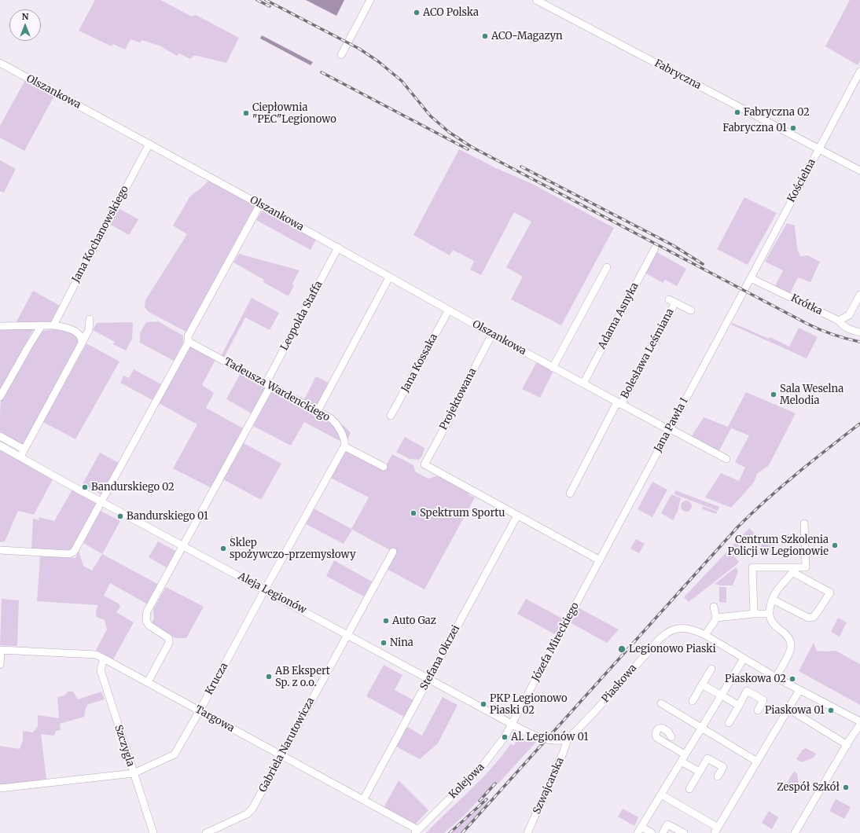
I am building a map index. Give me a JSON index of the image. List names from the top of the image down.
{
  "streets": {
    "street": [
      "Fabryczna",
      "Olszankowa",
      "Kościelna",
      "Jana Kochanowskiego",
      "Krótka",
      "Leopolda Staffa",
      "Adama Asnyka",
      "Bolesława Leśmiana",
      "Jana Kossaka",
      "Tadeusza Wardenckiego",
      "Projektowana",
      "Jana Pawła I",
      "Aleja Legionów",
      "Józefa Mireckiego",
      "Stefana Okrzei",
      "Krucza",
      "Piaskowa",
      "Targowa",
      "Gabriela Narutowicza",
      "Szczygla",
      "Kolejowa",
      "Szwajcarska"
    ]
  },
  "crossings": [
    ["Fabryczna", "Kościelna"],
    ["Olszankowa", "Jana Kochanowskiego"],
    ["Olszankowa", "Leopolda Staffa"],
    ["Olszankowa", "Adama Asnyka"],
    ["Olszankowa", "Bolesława Leśmiana"],
    ["Olszankowa", "Jana Kossaka"],
    ["Olszankowa", "Projektowana"],
    ["Olszankowa", "Jana Pawła I"],
    ["Kościelna", "Krótka"],
    ["Kościelna", "Jana Pawła I"],
    ["Leopolda Staffa", "Tadeusza Wardenckiego"],
    ["Leopolda Staffa", "Aleja Legionów"],
    ["Leopolda Staffa", "Targowa"],
    ["Tadeusza Wardenckiego", "Krucza"],
    ["Projektowana", "Stefana Okrzei"],
    ["Jana Pawła I", "Józefa Mireckiego"],
    ["Aleja Legionów", "Józefa Mireckiego"],
    ["Aleja Legionów", "Stefana Okrzei"],
    ["Aleja Legionów", "Krucza"],
    ["Aleja Legionów", "Piaskowa"],
    ["Aleja Legionów", "Gabriela Narutowicza"],
    ["Aleja Legionów", "Kolejowa"],
    ["Aleja Legionów", "Szwajcarska"],
    ["Józefa Mireckiego", "Kolejowa"],
    ["Stefana Okrzei", "Targowa"],
    ["Krucza", "Targowa"],
    ["Krucza", "Szczygla"],
    ["Piaskowa", "Szwajcarska"],
    ["Targowa", "Gabriela Narutowicza"],
    ["Targowa", "Szczygla"],
    ["Targowa", "Kolejowa"]
  ],
  "places": [
    "ACO Polska",
    "ACO-Magazyn",
    "Fabryczna 02",
    "Ciepłownia \"PEC\"Legionowo",
    "Fabryczna 01",
    "Sala Weselna Melodia",
    "Bandurskiego 02",
    "Spektrum Sportu",
    "Bandurskiego 01",
    "Centrum Szkolenia Policji w Legionowie",
    "Sklep spożywczo-przemysłowy",
    "Auto Gaz",
    "Nina",
    "Legionowo Piaski",
    "AB Ekspert Sp. z o.o.",
    "Piaskowa 02",
    "PKP Legionowo Piaski 02",
    "Piaskowa 01",
    "Al. Legionów 01",
    "Zespół Szkół"
  ],
  "north": "top"
}
